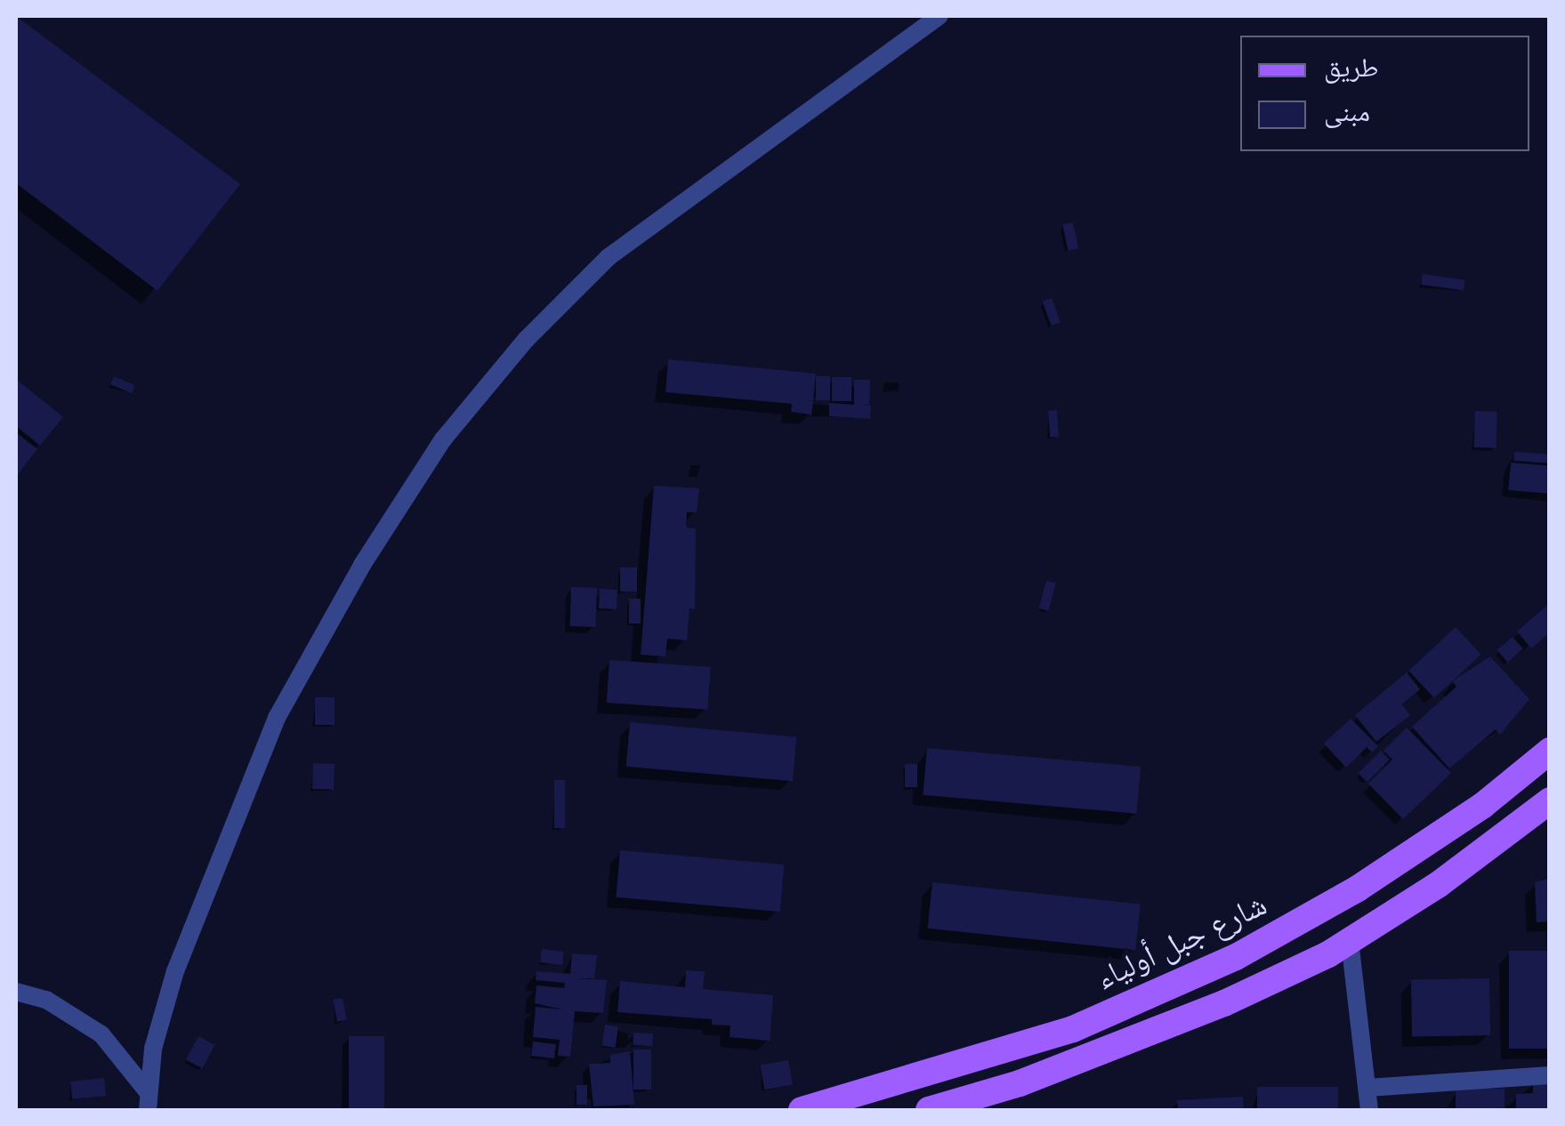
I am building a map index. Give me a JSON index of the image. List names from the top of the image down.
{
  "streets": {
    "main road": ["شارع جبل أولياء"]
  },
  "legend": ["طريق", "مبنى"]
}
